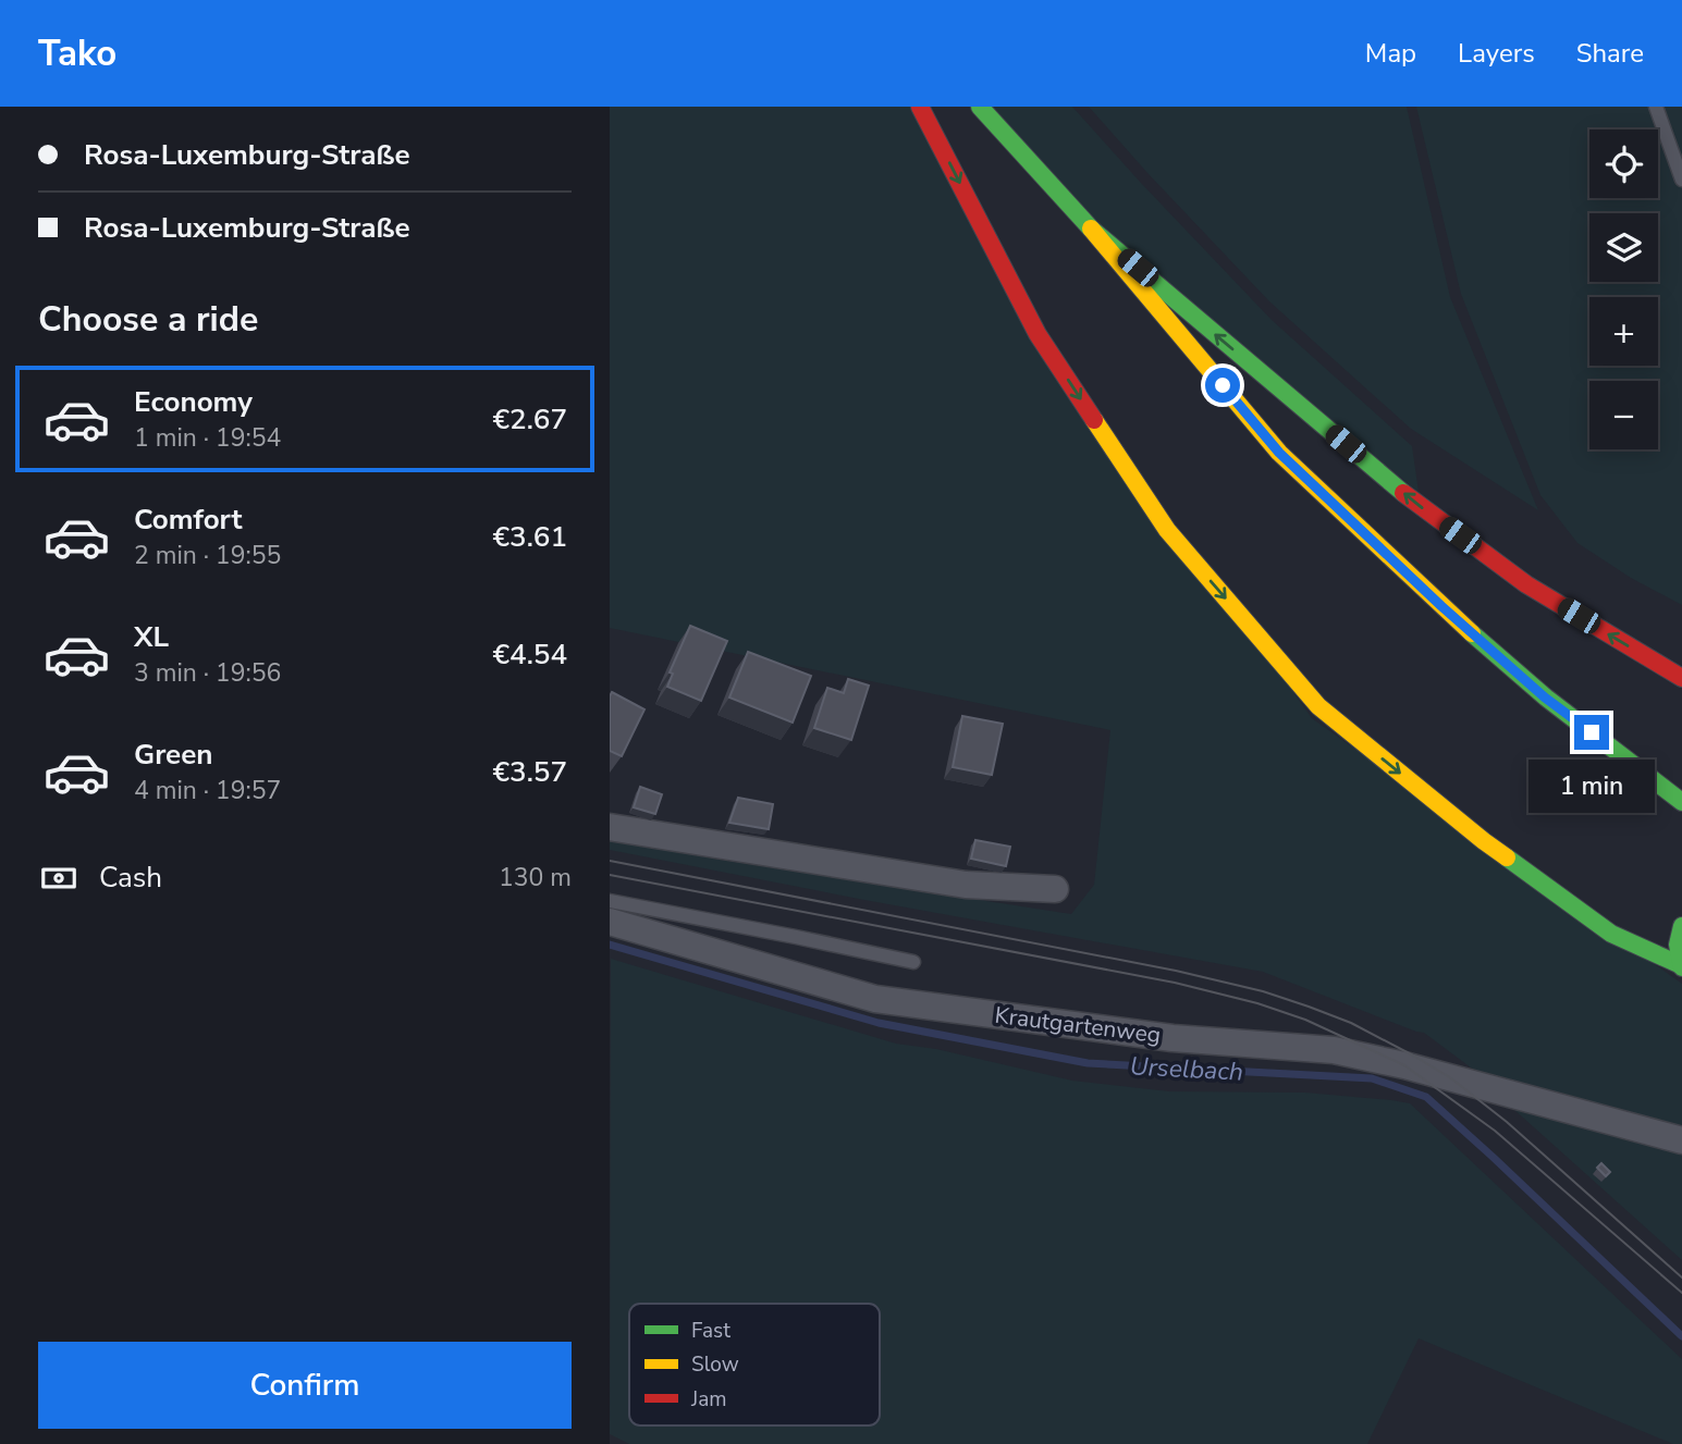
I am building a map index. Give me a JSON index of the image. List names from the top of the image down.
{
  "streets": {
    "street": ["Krautgartenweg"]
  },
  "water": ["Urselbach"],
  "legend": ["Fast", "Slow", "Jam"],
  "page": {
    "header": "Tako",
    "nav": ["Map", "Layers", "Share"],
    "banner": ["Rosa-Luxemburg-Straße", "Rosa-Luxemburg-Straße"],
    "map_buttons": ["+", "−"],
    "heading": "Choose a ride",
    "list": [
      {
        "name": "Economy",
        "note": "1 min · 19:54",
        "value": "€2.67"
      },
      {
        "name": "Comfort",
        "note": "2 min · 19:55",
        "value": "€3.61"
      },
      {
        "name": "XL",
        "note": "3 min · 19:56",
        "value": "€4.54"
      },
      {
        "name": "Green",
        "note": "4 min · 19:57",
        "value": "€3.57"
      }
    ],
    "bubble": "1 min",
    "pay": ["Cash", "130 m"],
    "buttons": "Confirm"
  }
}
